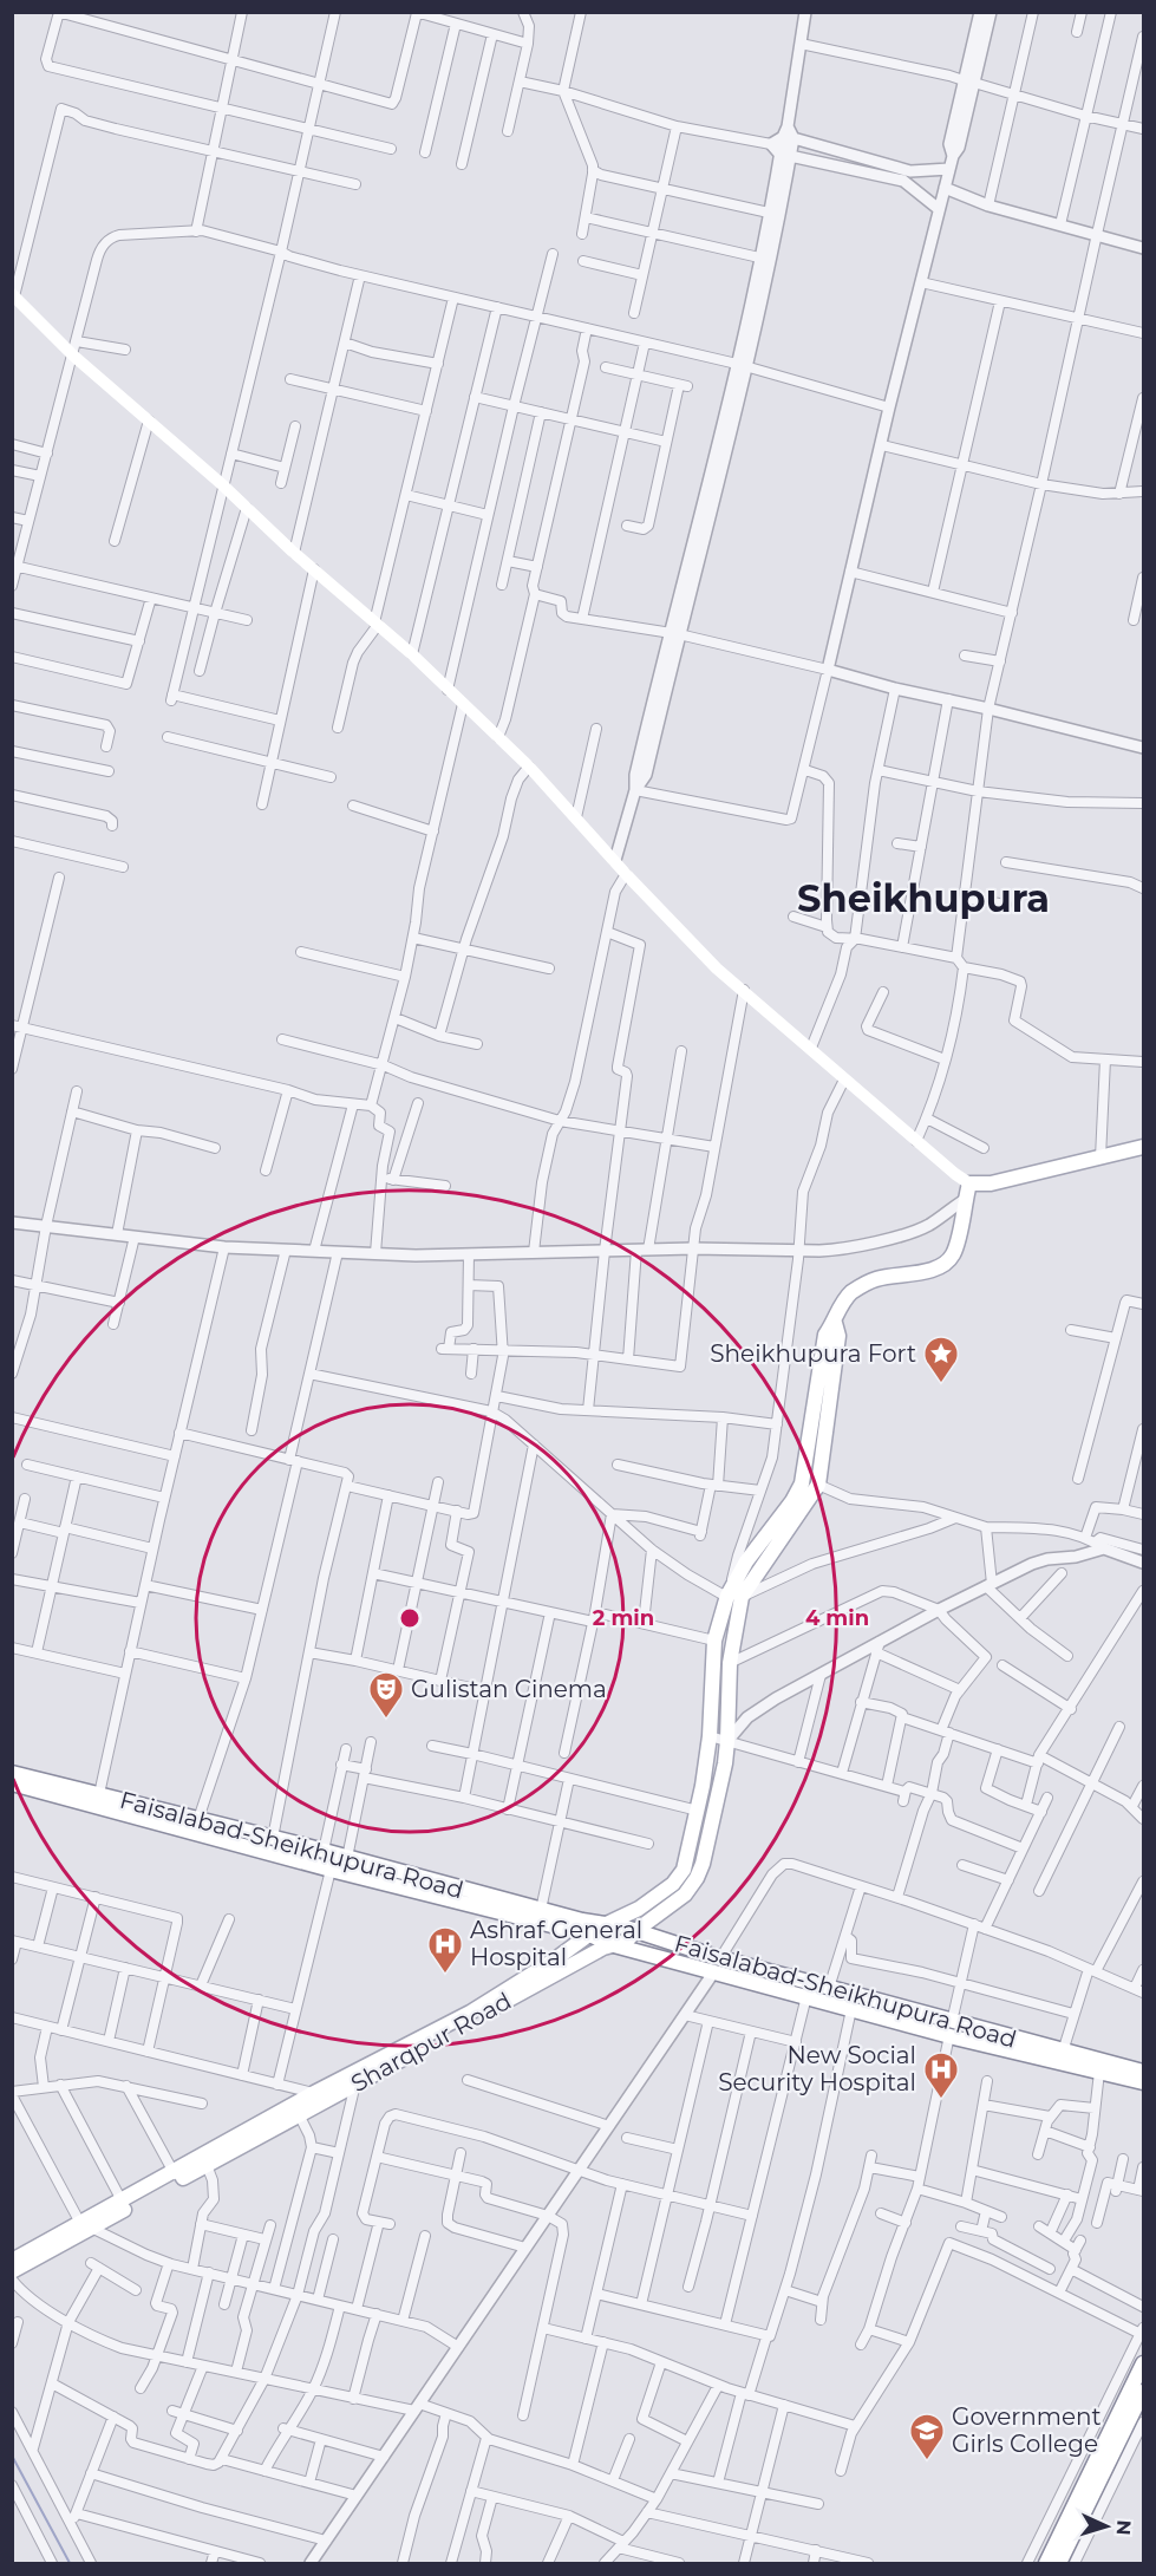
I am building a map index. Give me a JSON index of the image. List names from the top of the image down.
{
  "streets": {
    "main road": ["Faisalabad-Sheikhupura Road", "Sharqpur Road"]
  },
  "crossings": [
    ["Faisalabad-Sheikhupura Road", "Sharqpur Road"]
  ],
  "districts": ["Sheikhupura"],
  "places": {
    "place": ["Sheikhupura Fort"],
    "theatre": ["Gulistan Cinema"],
    "hospital": ["Ashraf General Hospital", "New Social Security Hospital"],
    "school or university": ["Government Girls College"]
  },
  "north": "right",
  "rings": ["2 min", "4 min"]
}
